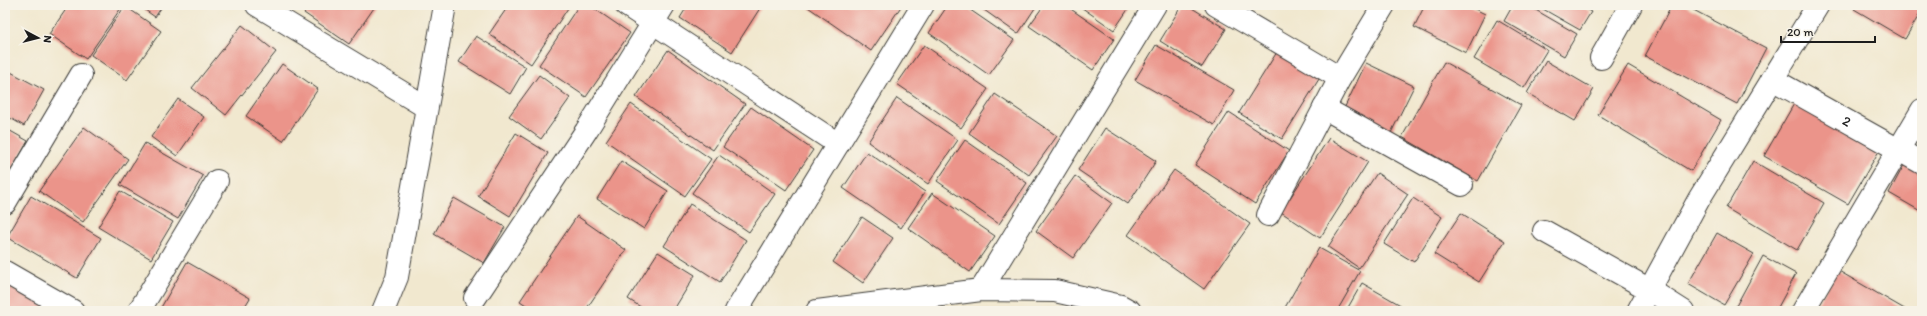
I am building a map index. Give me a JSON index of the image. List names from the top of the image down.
{
  "streets": {
    "street": ["2"]
  },
  "scale_bar": "20 m",
  "north": "right"
}
